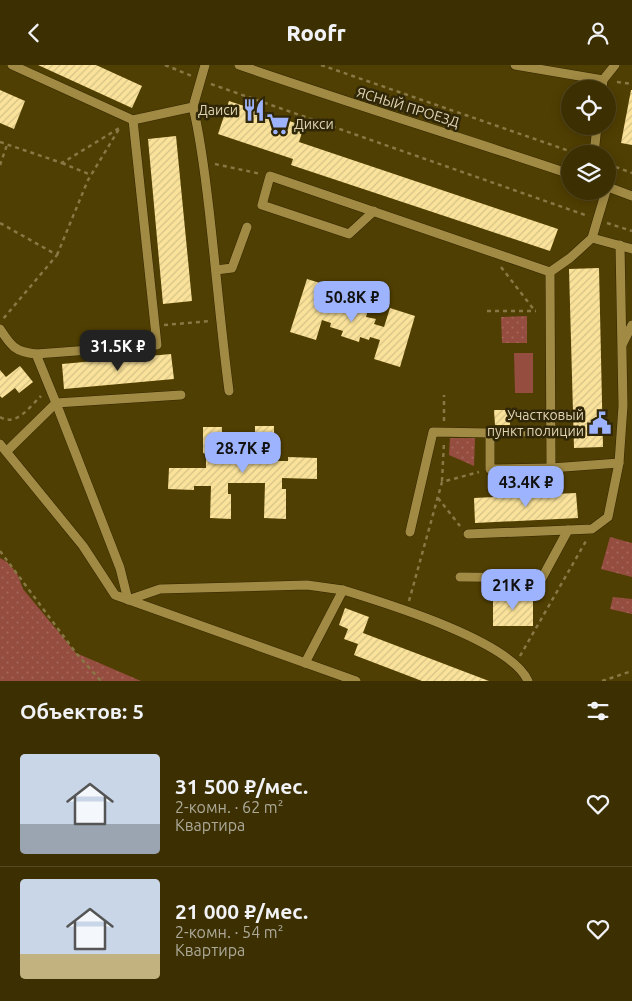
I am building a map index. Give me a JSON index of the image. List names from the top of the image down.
{
  "streets": {
    "street": ["ЯСНЫЙ ПРОЕЗД"]
  },
  "places": {
    "restaurant": ["Даиси"],
    "supermarket": ["Дикси"],
    "public building": ["Участковый пункт полиции"]
  },
  "page": {
    "header": "Roofr",
    "price": [
      "50.8K ₽",
      "31.5K ₽",
      "28.7K ₽",
      "43.4K ₽",
      "21K ₽"
    ],
    "heading": "Объектов: 5",
    "list": [
      {
        "name": "31 500 ₽/мес.",
        "note": "2-комн. · 62 m² · Квартира"
      },
      {
        "name": "21 000 ₽/мес.",
        "note": "2-комн. · 54 m² · Квартира"
      }
    ]
  }
}
